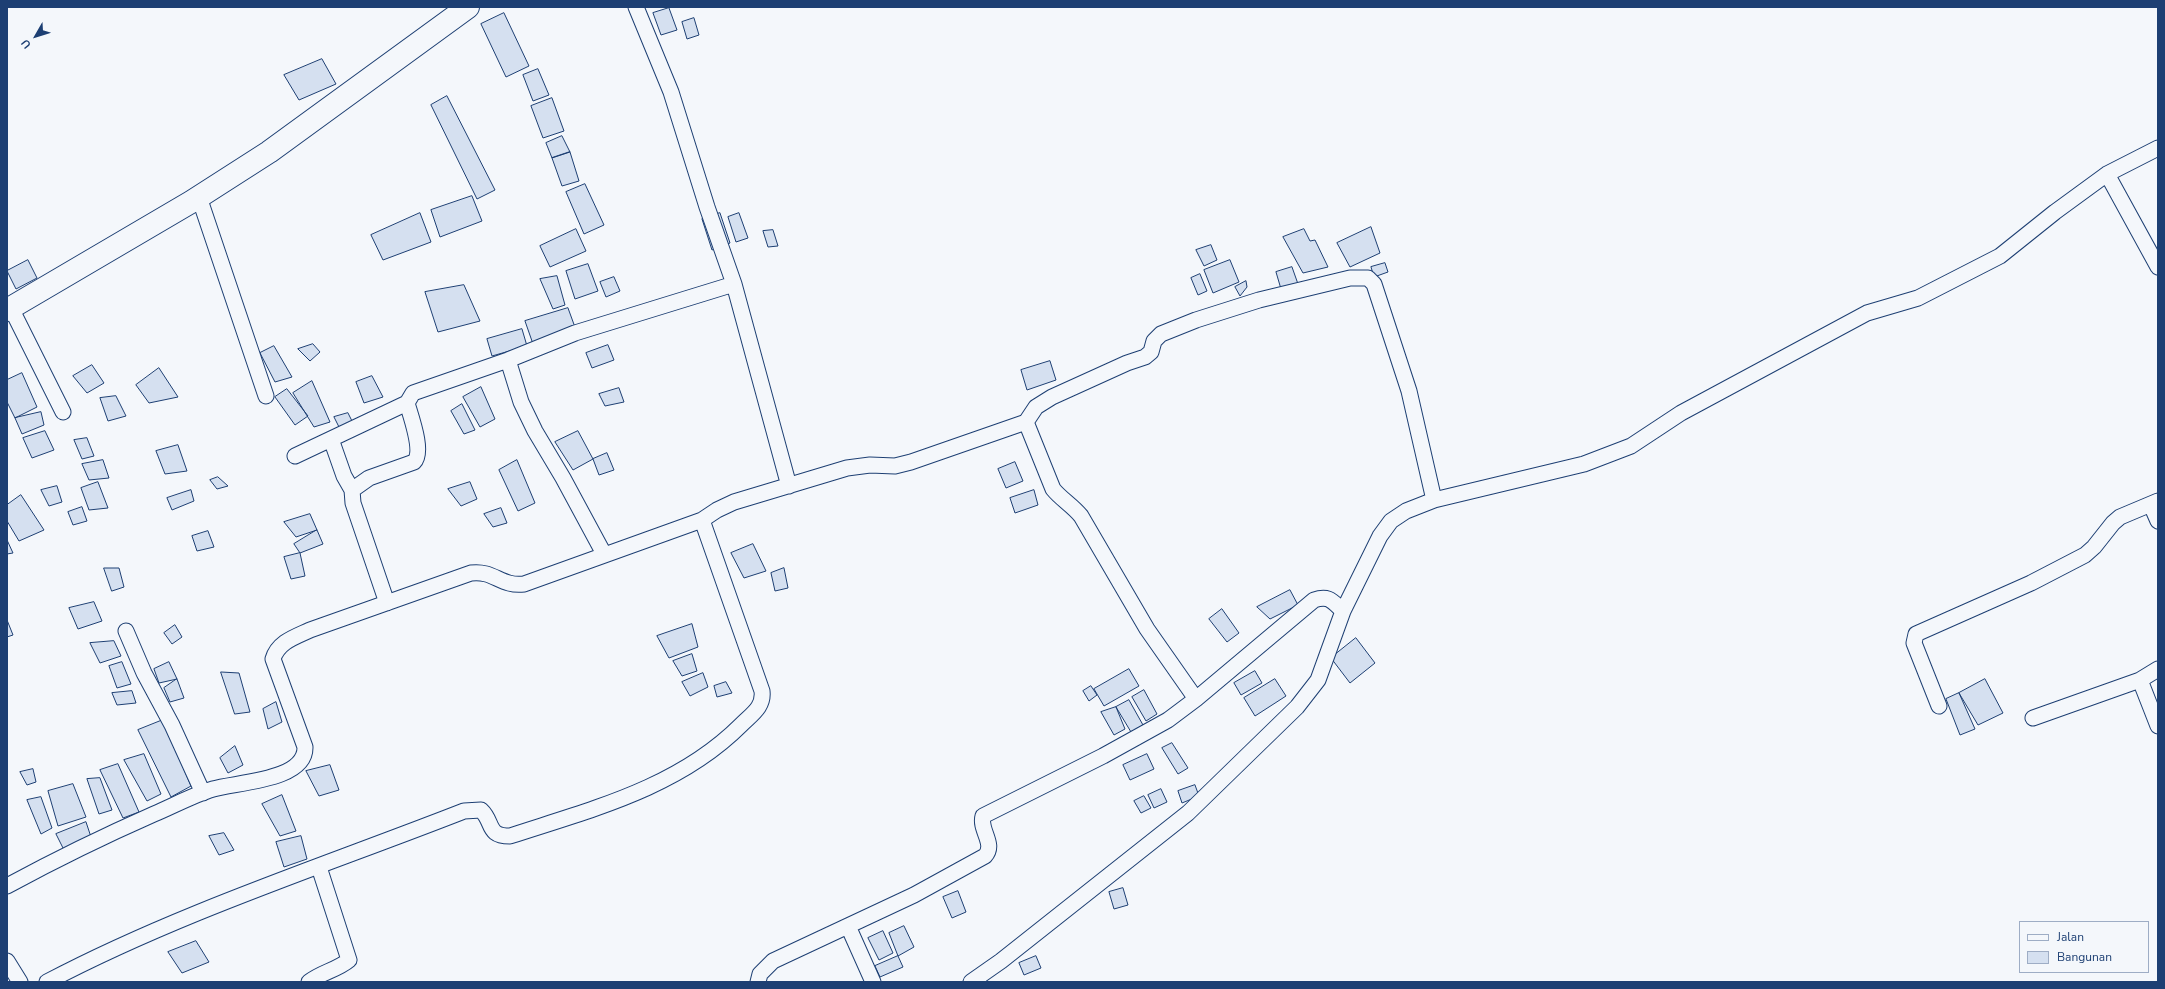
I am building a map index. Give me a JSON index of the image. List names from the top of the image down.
{
  "legend": ["Jalan", "Bangunan"],
  "north": "bottom left"
}
